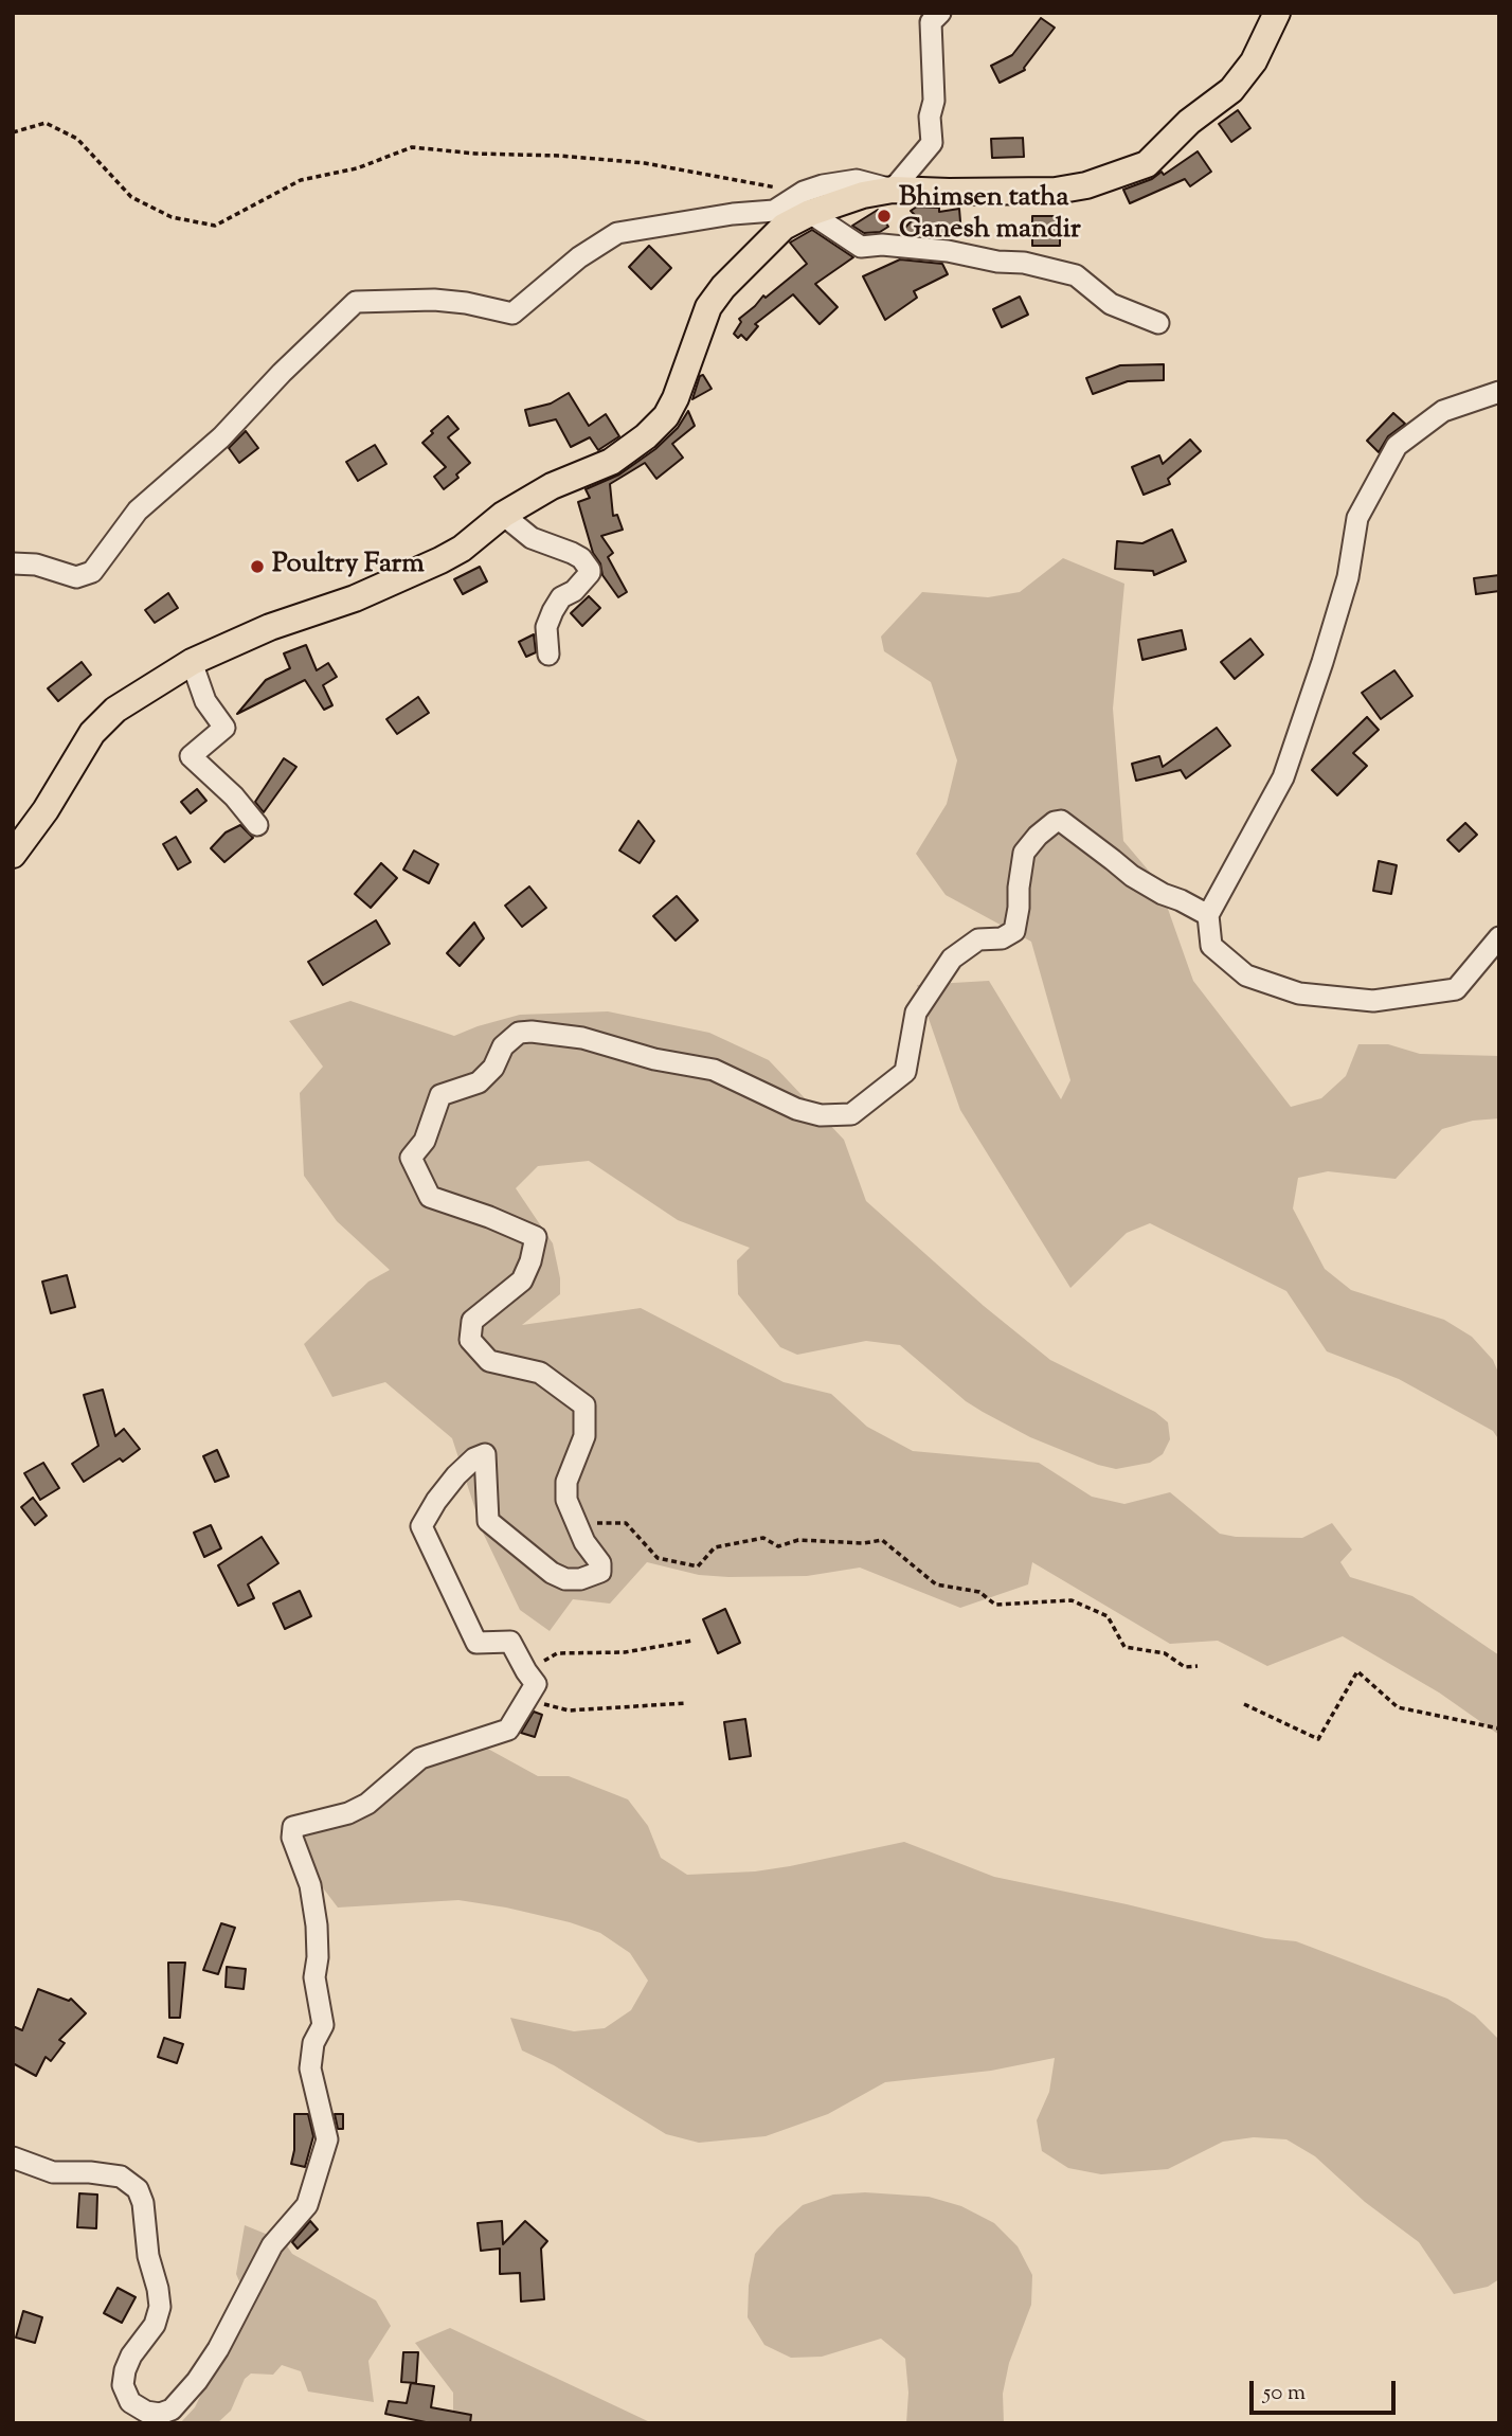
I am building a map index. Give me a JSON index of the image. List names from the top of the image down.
{
  "places": ["Bhimsen tatha Ganesh mandir", "Poultry Farm"],
  "scale_bar": "50 m"
}
